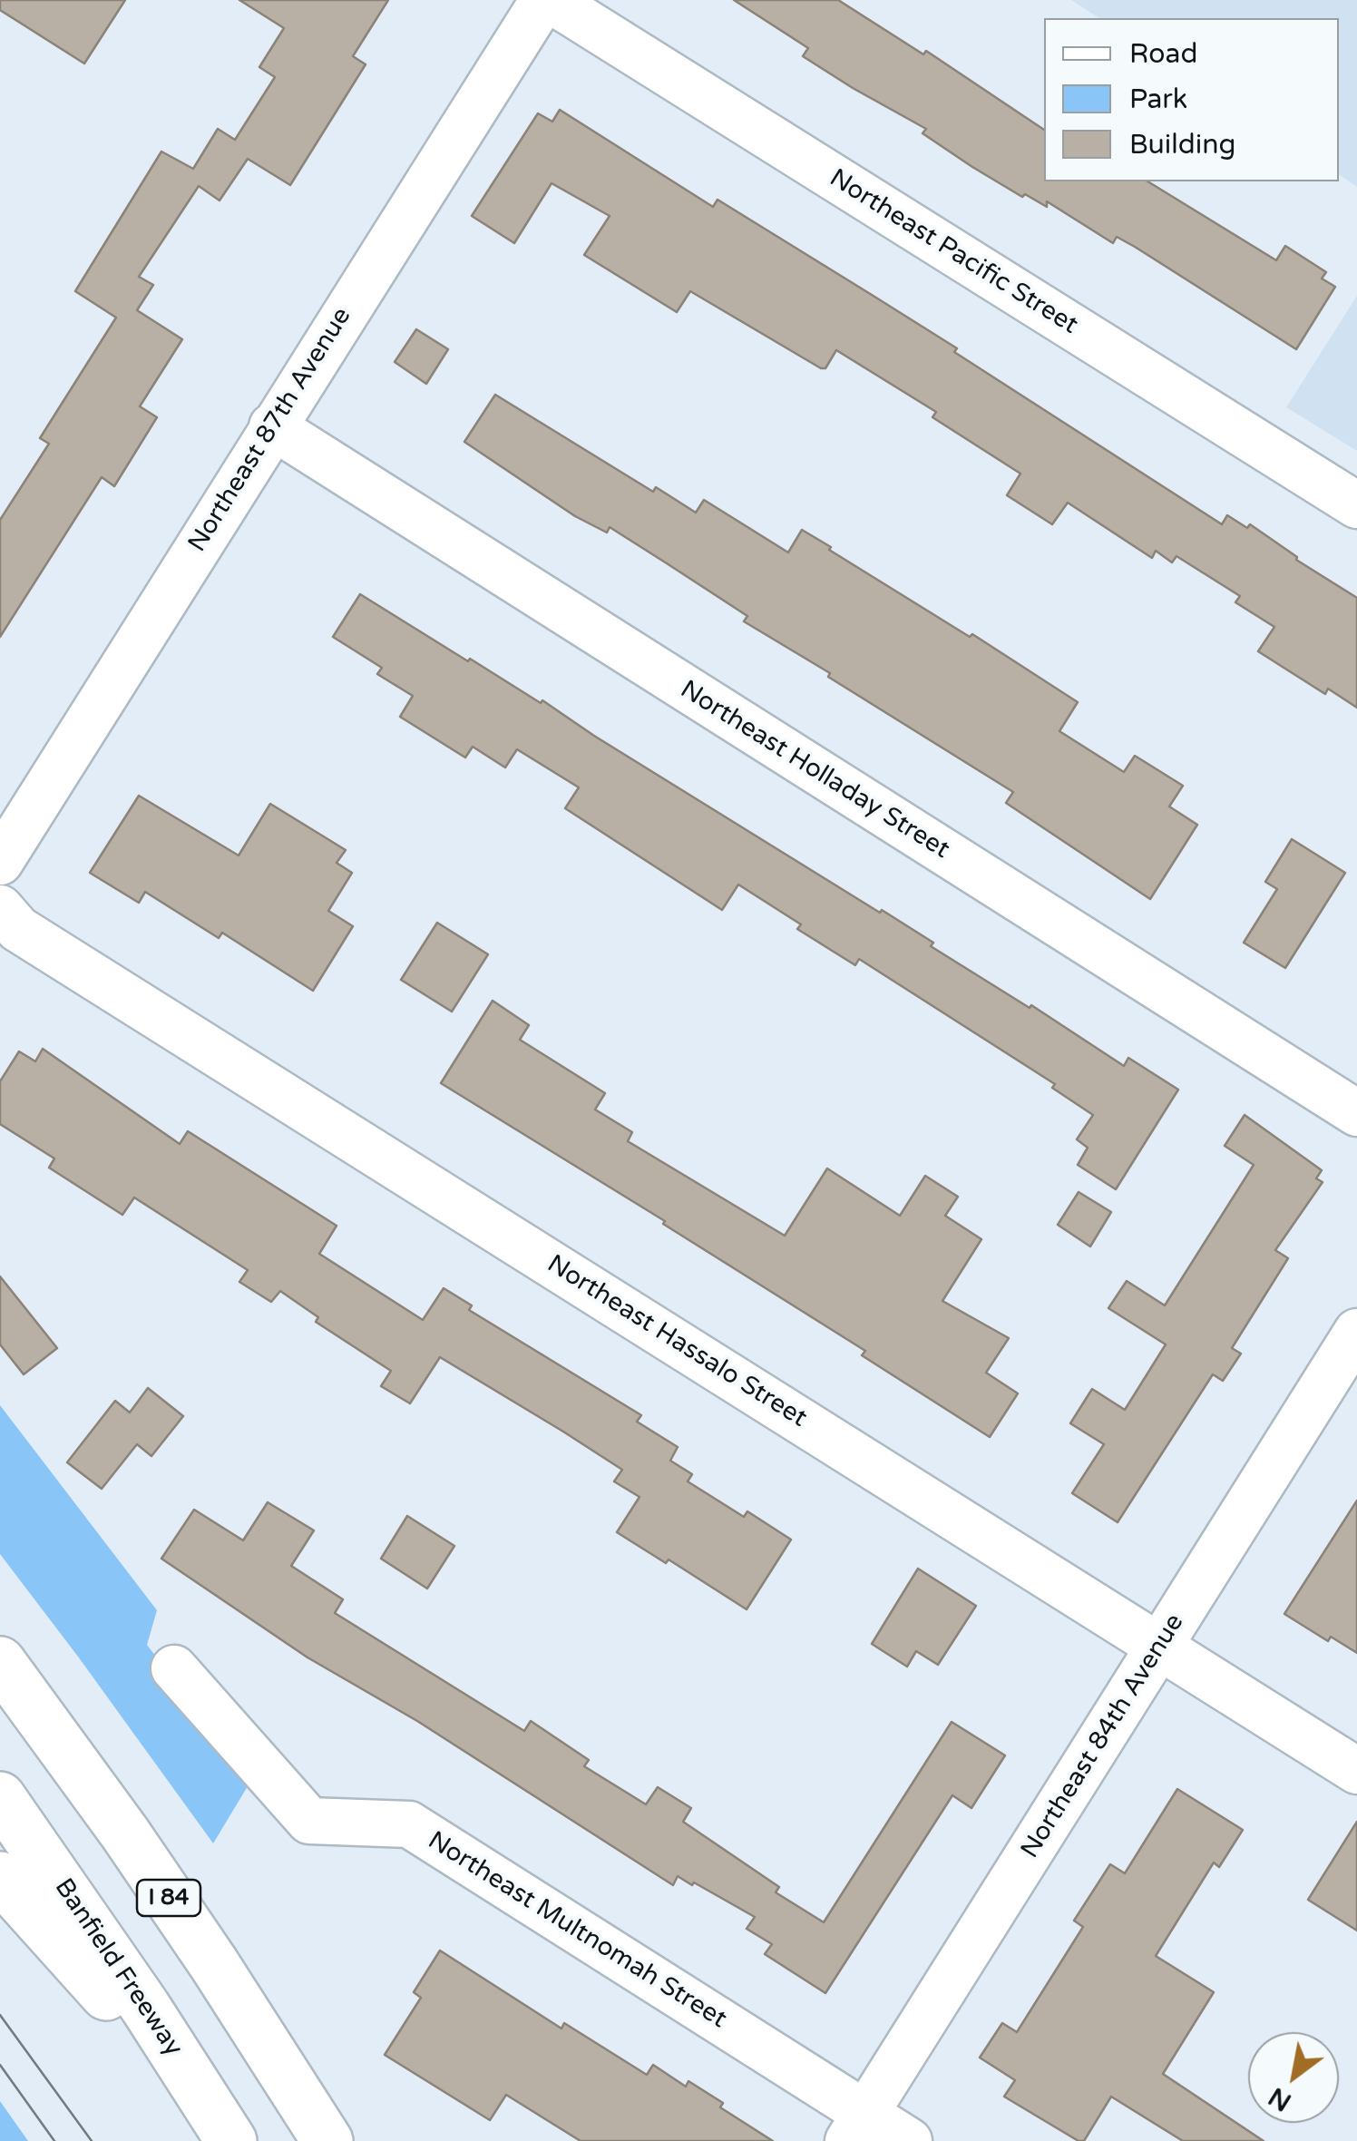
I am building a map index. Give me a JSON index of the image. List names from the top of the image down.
{
  "streets": {
    "highway": ["I 84", "Banfield Freeway"],
    "street": [
      "Northeast Pacific Street",
      "Northeast 87th Avenue",
      "Northeast Holladay Street",
      "Northeast Hassalo Street",
      "Northeast 84th Avenue",
      "Northeast Multnomah Street"
    ]
  },
  "crossings": [
    ["Northeast 87th Avenue", "Northeast Holladay Street"],
    ["Northeast Hassalo Street", "Northeast 84th Avenue"],
    ["Northeast 84th Avenue", "Northeast Multnomah Street"]
  ],
  "legend": ["Road", "Park", "Building"],
  "north": "bottom left"
}
